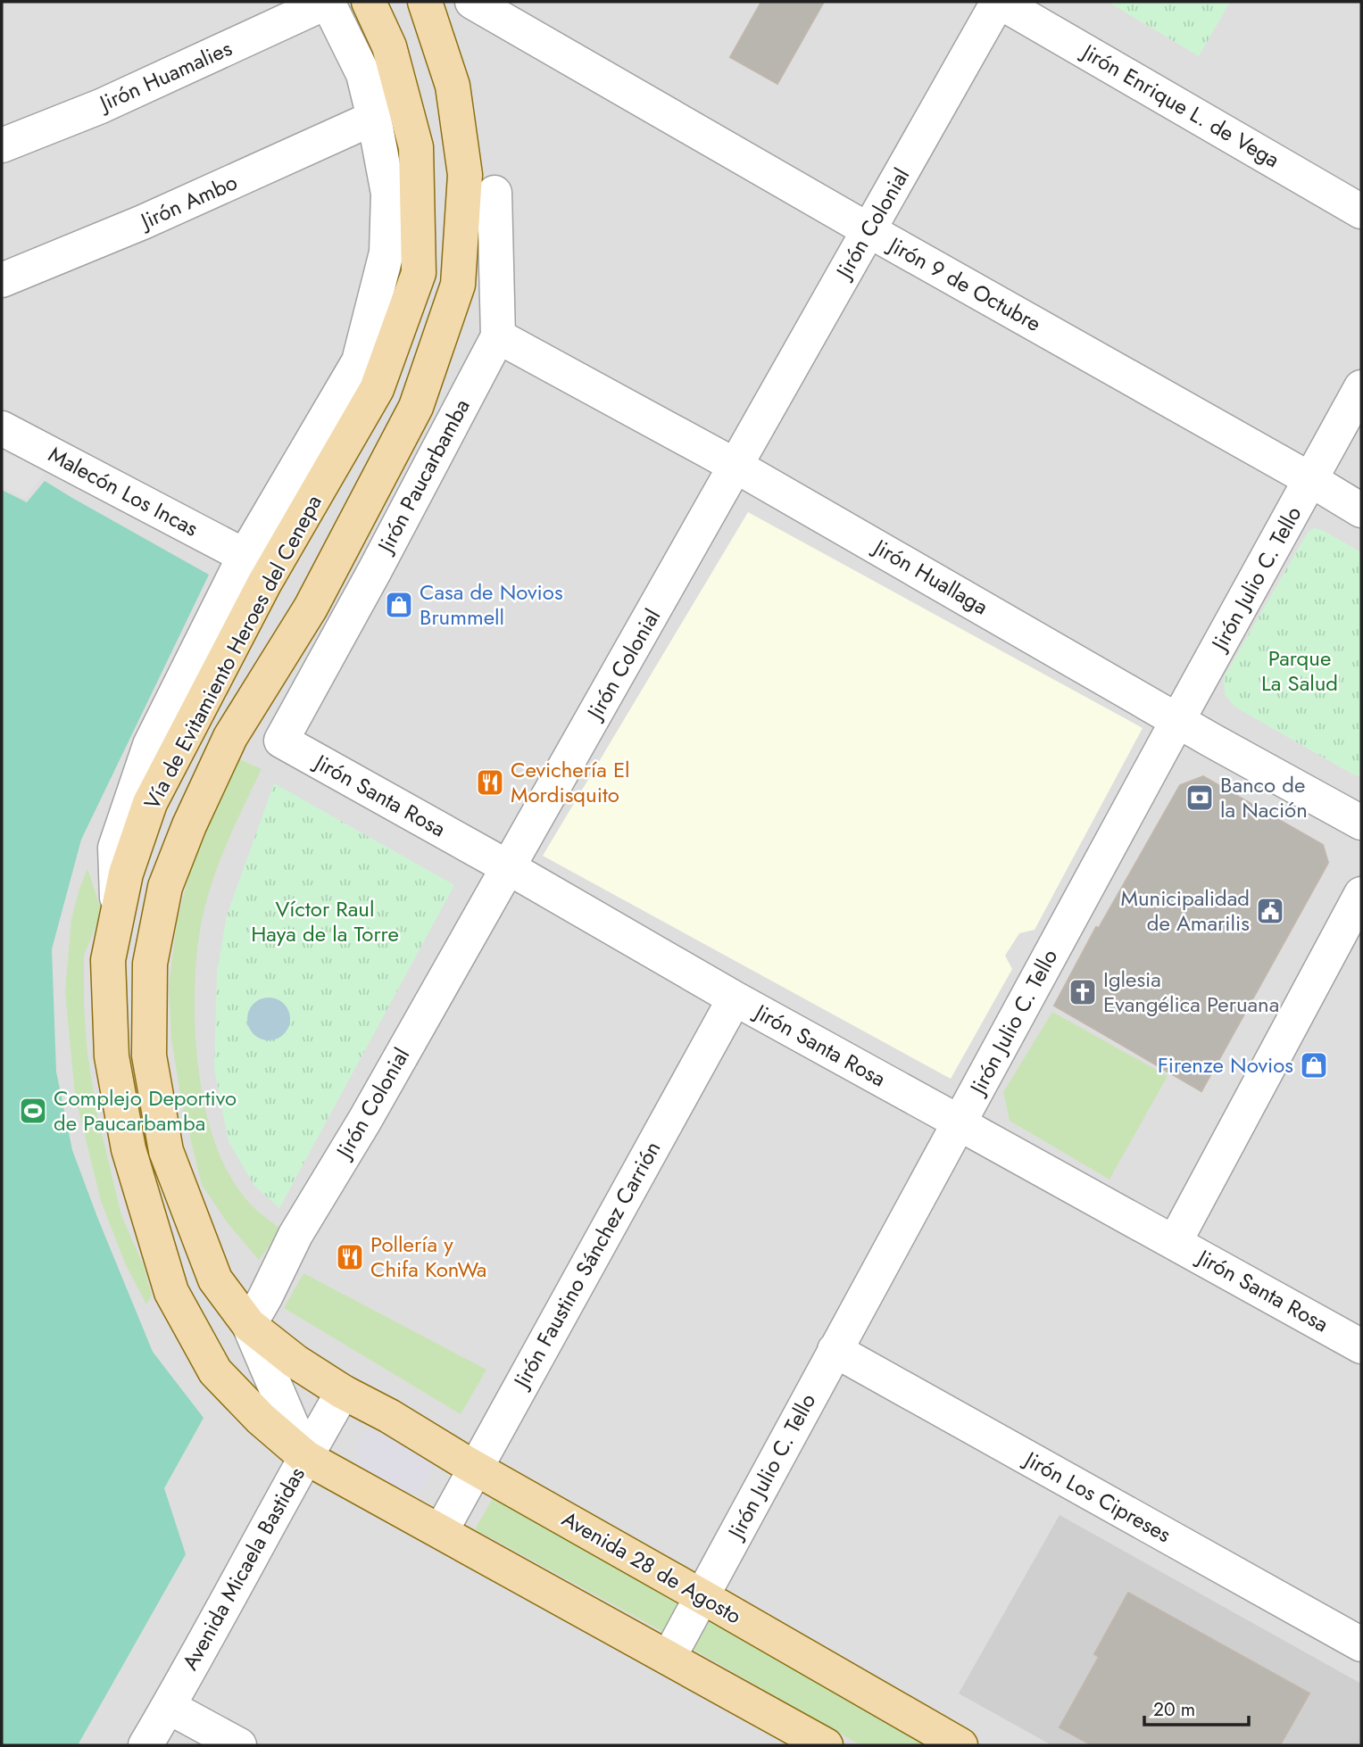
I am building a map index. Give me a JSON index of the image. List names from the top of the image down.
{
  "streets": {
    "main road": ["Vía de Evitamiento Heroes del Cenepa", "Avenida 28 de Agosto"],
    "street": [
      "Jirón Huamalies",
      "Jirón Enrique L. de Vega",
      "Jirón Ambo",
      "Jirón Colonial",
      "Jirón 9 de Octubre",
      "Jirón Paucarbamba",
      "Malecón Los Incas",
      "Jirón Huallaga",
      "Jirón Julio C. Tello",
      "Jirón Santa Rosa",
      "Jirón Faustino Sánchez Carrión",
      "Jirón Los Cipreses",
      "Avenida Micaela Bastidas"
    ]
  },
  "crossings": [
    ["Jirón Enrique L. de Vega", "Jirón Colonial"],
    ["Jirón Colonial", "Jirón 9 de Octubre"],
    ["Jirón Colonial", "Jirón Huallaga"],
    ["Jirón Colonial", "Vía de Evitamiento Heroes del Cenepa"],
    ["Jirón Colonial", "Jirón Santa Rosa"],
    ["Jirón 9 de Octubre", "Jirón Julio C. Tello"],
    ["Jirón Paucarbamba", "Jirón Huallaga"],
    ["Jirón Paucarbamba", "Jirón Santa Rosa"],
    ["Jirón Huallaga", "Jirón Julio C. Tello"],
    ["Jirón Julio C. Tello", "Jirón Santa Rosa"],
    ["Jirón Julio C. Tello", "Jirón Los Cipreses"],
    ["Jirón Julio C. Tello", "Avenida 28 de Agosto"],
    ["Vía de Evitamiento Heroes del Cenepa", "Avenida 28 de Agosto"],
    ["Vía de Evitamiento Heroes del Cenepa", "Avenida Micaela Bastidas"],
    ["Jirón Santa Rosa", "Jirón Faustino Sánchez Carrión"],
    ["Jirón Faustino Sánchez Carrión", "Avenida 28 de Agosto"],
    ["Avenida 28 de Agosto", "Avenida Micaela Bastidas"]
  ],
  "parks": ["Parque La Salud", "Víctor Raul Haya de la Torre"],
  "places": {
    "shop": ["Casa de Novios Brummell", "Firenze Novios"],
    "restaurant": ["Cevichería El Mordisquito", "Pollería y Chifa KonWa"],
    "bank": ["Banco de la Nación"],
    "public building": ["Municipalidad de Amarilis"],
    "church": ["Iglesia Evangélica Peruana"],
    "sports": ["Complejo Deportivo de Paucarbamba"]
  },
  "scale_bar": "20 m"
}
